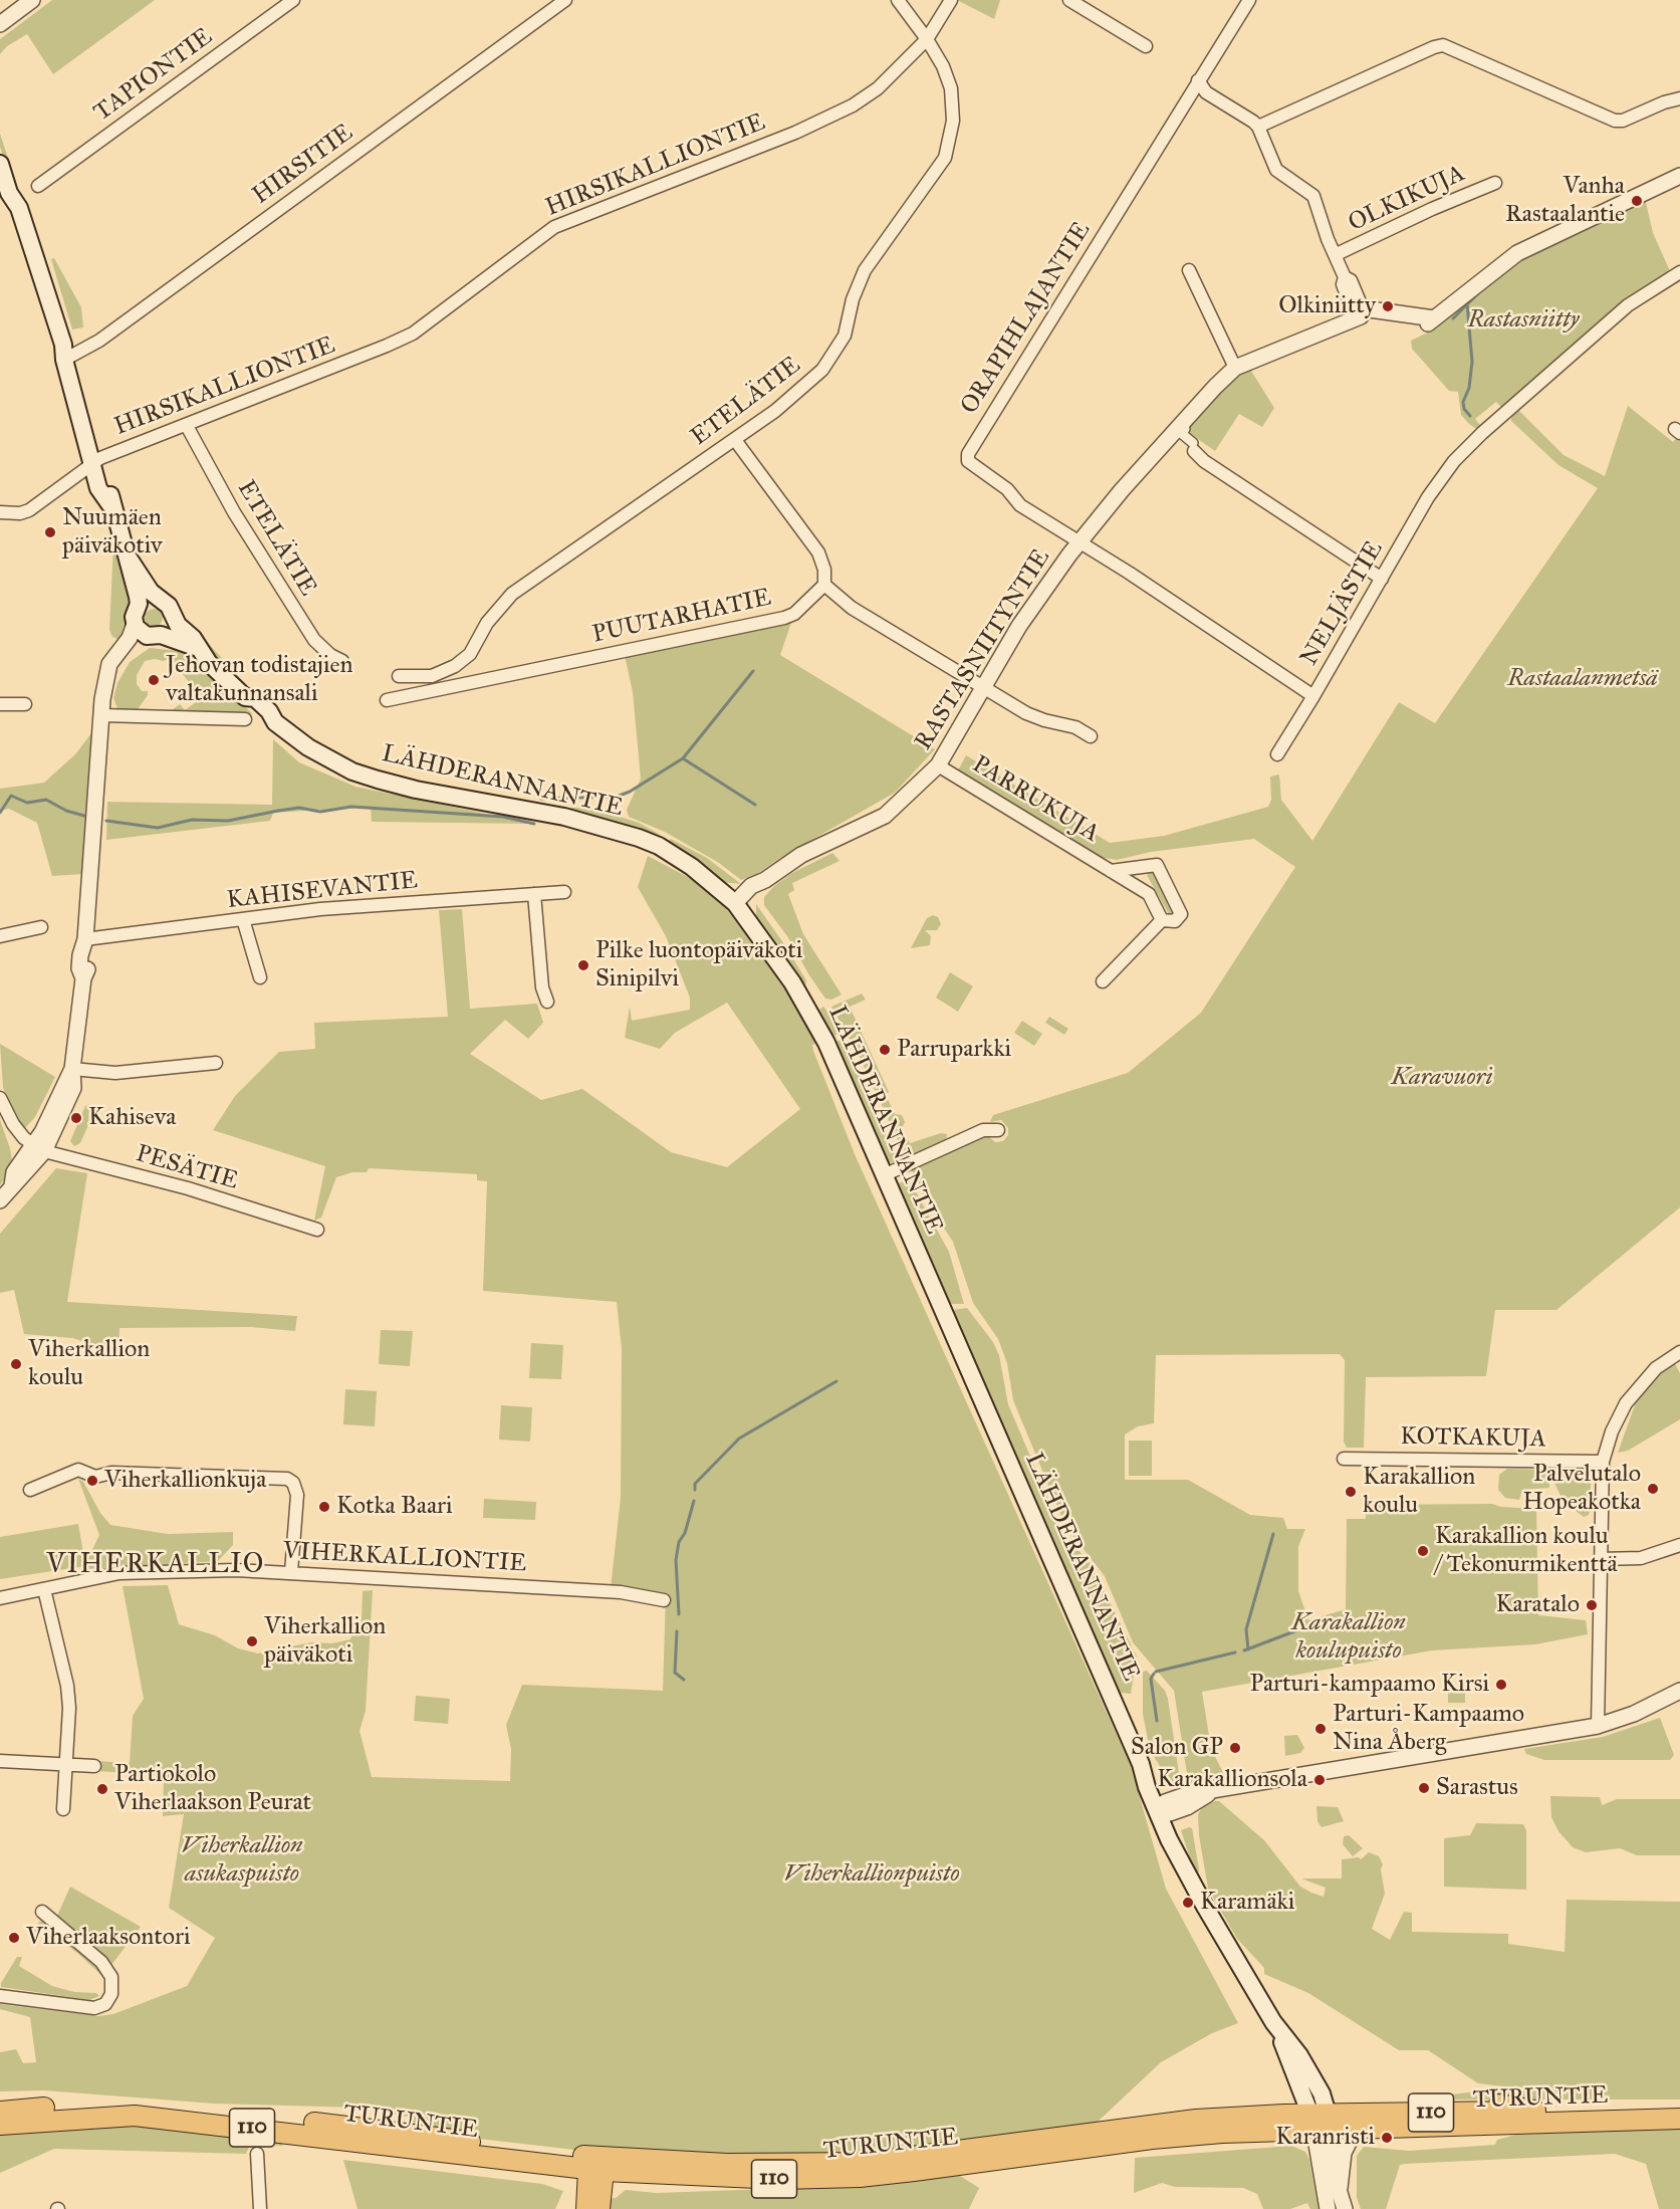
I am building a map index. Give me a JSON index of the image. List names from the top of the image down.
{
  "streets": {
    "main road": ["LÄHDERANNANTIE", "TURUNTIE", "110"],
    "street": [
      "TAPIONTIE",
      "HIRSITIE",
      "HIRSIKALLIONTIE",
      "OLKIKUJA",
      "ORAPIHLAJANTIE",
      "ETELÄTIE",
      "NELJÄSTIE",
      "PUUTARHATIE",
      "RASTASNIITYNTIE",
      "PARRUKUJA",
      "KAHISEVANTIE",
      "PESÄTIE",
      "KOTKAKUJA",
      "VIHERKALLIONTIE"
    ]
  },
  "crossings": [
    ["HIRSIKALLIONTIE", "ETELÄTIE"],
    ["ORAPIHLAJANTIE", "NELJÄSTIE"],
    ["ORAPIHLAJANTIE", "RASTASNIITYNTIE"],
    ["NELJÄSTIE", "RASTASNIITYNTIE"],
    ["RASTASNIITYNTIE", "LÄHDERANNANTIE"],
    ["RASTASNIITYNTIE", "PARRUKUJA"],
    ["LÄHDERANNANTIE", "TURUNTIE"]
  ],
  "districts": ["VIHERKALLIO"],
  "parks": [
    "Rastasniitty",
    "Rastaalanmetsä",
    "Karavuori",
    "Karakallion koulupuisto",
    "Viherkallion asukaspuisto",
    "Viherkallionpuisto"
  ],
  "places": [
    "Vanha Rastaalantie",
    "Olkiniitty",
    "Nuumäen päiväkotiv",
    "Jehovan todistajien valtakunnansali",
    "Pilke luontopäiväkoti Sinipilvi",
    "Parruparkki",
    "Kahiseva",
    "Viherkallion koulu",
    "Viherkallionkuja",
    "Palvelutalo Hopeakotka",
    "Karakallion koulu",
    "Kotka Baari",
    "Karakallion koulu / Tekonurmikenttä",
    "Karatalo",
    "Viherkallion päiväkoti",
    "Parturi-kampaamo Kirsi",
    "Parturi-Kampaamo Nina Åberg",
    "Salon GP",
    "Karakallionsola",
    "Sarastus",
    "Partiokolo Viherlaakson Peurat",
    "Karamäki",
    "Viherlaaksontori",
    "Karanristi"
  ]
}
